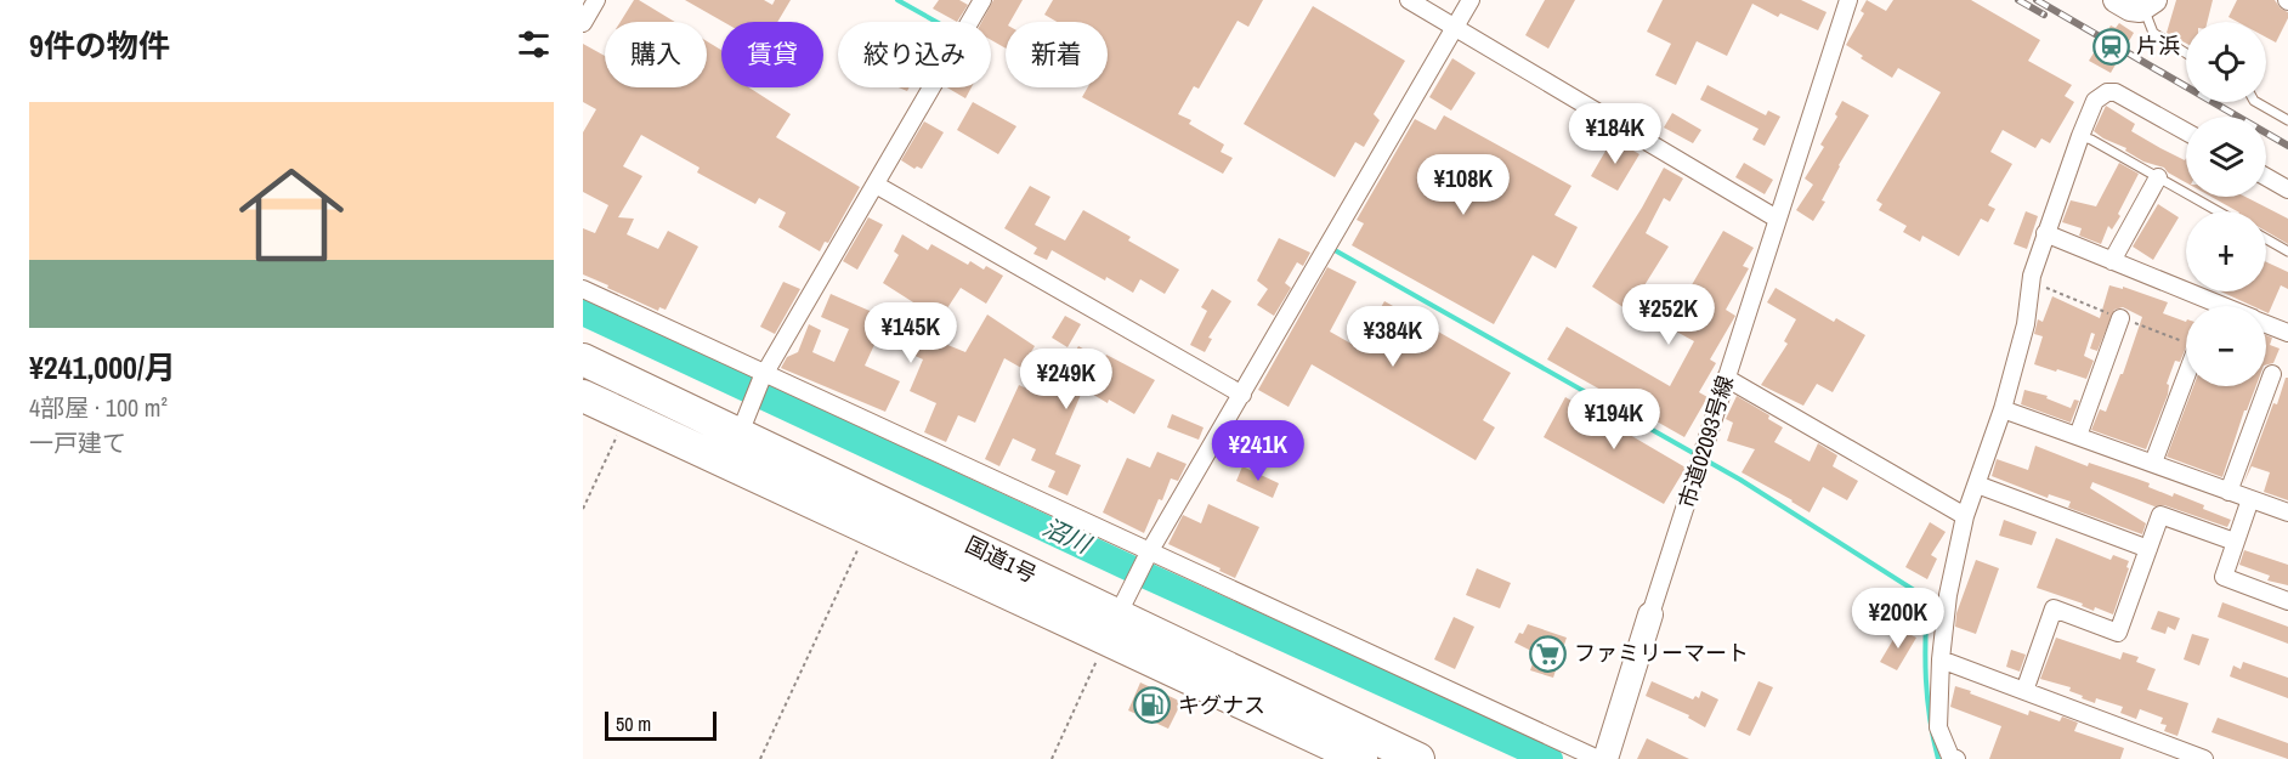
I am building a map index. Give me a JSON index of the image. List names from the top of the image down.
{
  "streets": {
    "highway": ["国道1号"],
    "street": ["市道02093号線"]
  },
  "water": ["沼川"],
  "places": {
    "station": ["片浜"],
    "supermarket": ["ファミリーマート"],
    "fuel station": ["キグナス"]
  },
  "scale_bar": "50 m",
  "page": {
    "heading": "9件の物件",
    "map_buttons": ["+", "−"],
    "chip": [
      "購入",
      "賃貸",
      "絞り込み",
      "新着"
    ],
    "list": [
      {
        "name": "¥241,000/月",
        "note": "4部屋 · 100 m² · 一戸建て"
      }
    ],
    "price": [
      "¥184K",
      "¥108K",
      "¥252K",
      "¥145K",
      "¥384K",
      "¥249K",
      "¥194K",
      "¥241K",
      "¥200K"
    ],
    "scale": "50 m"
  }
}
